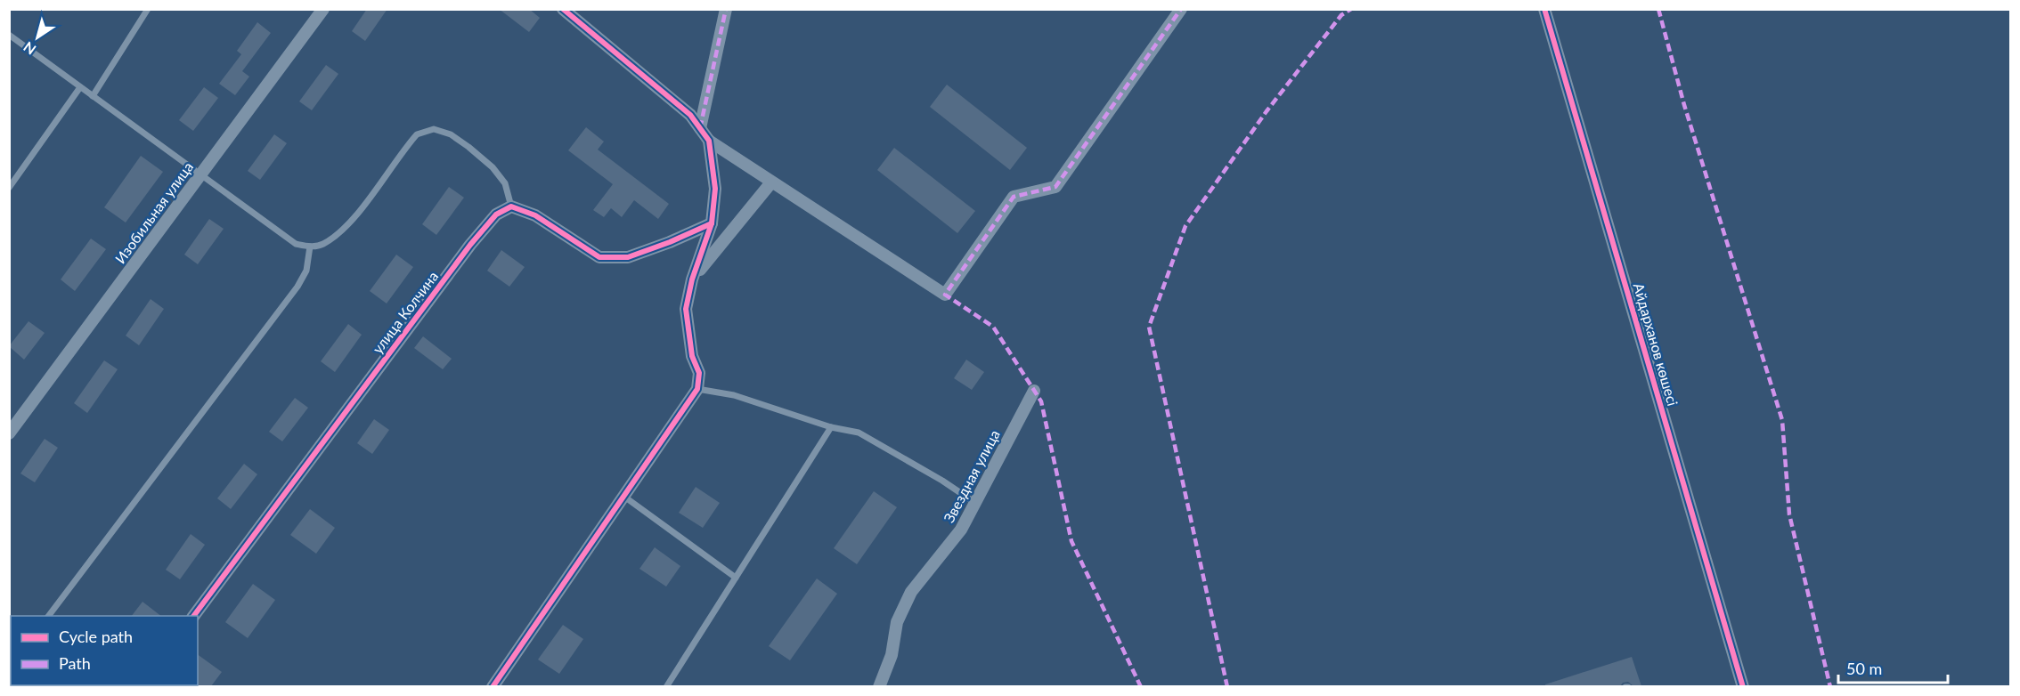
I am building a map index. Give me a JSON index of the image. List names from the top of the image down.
{
  "streets": {
    "street": [
      "Изобильная улица",
      "улица Колчина",
      "Айдарханов көшесі",
      "Звездная улица"
    ]
  },
  "legend": ["Cycle path", "Path"],
  "scale_bar": "50 m",
  "north": "bottom left"
}
